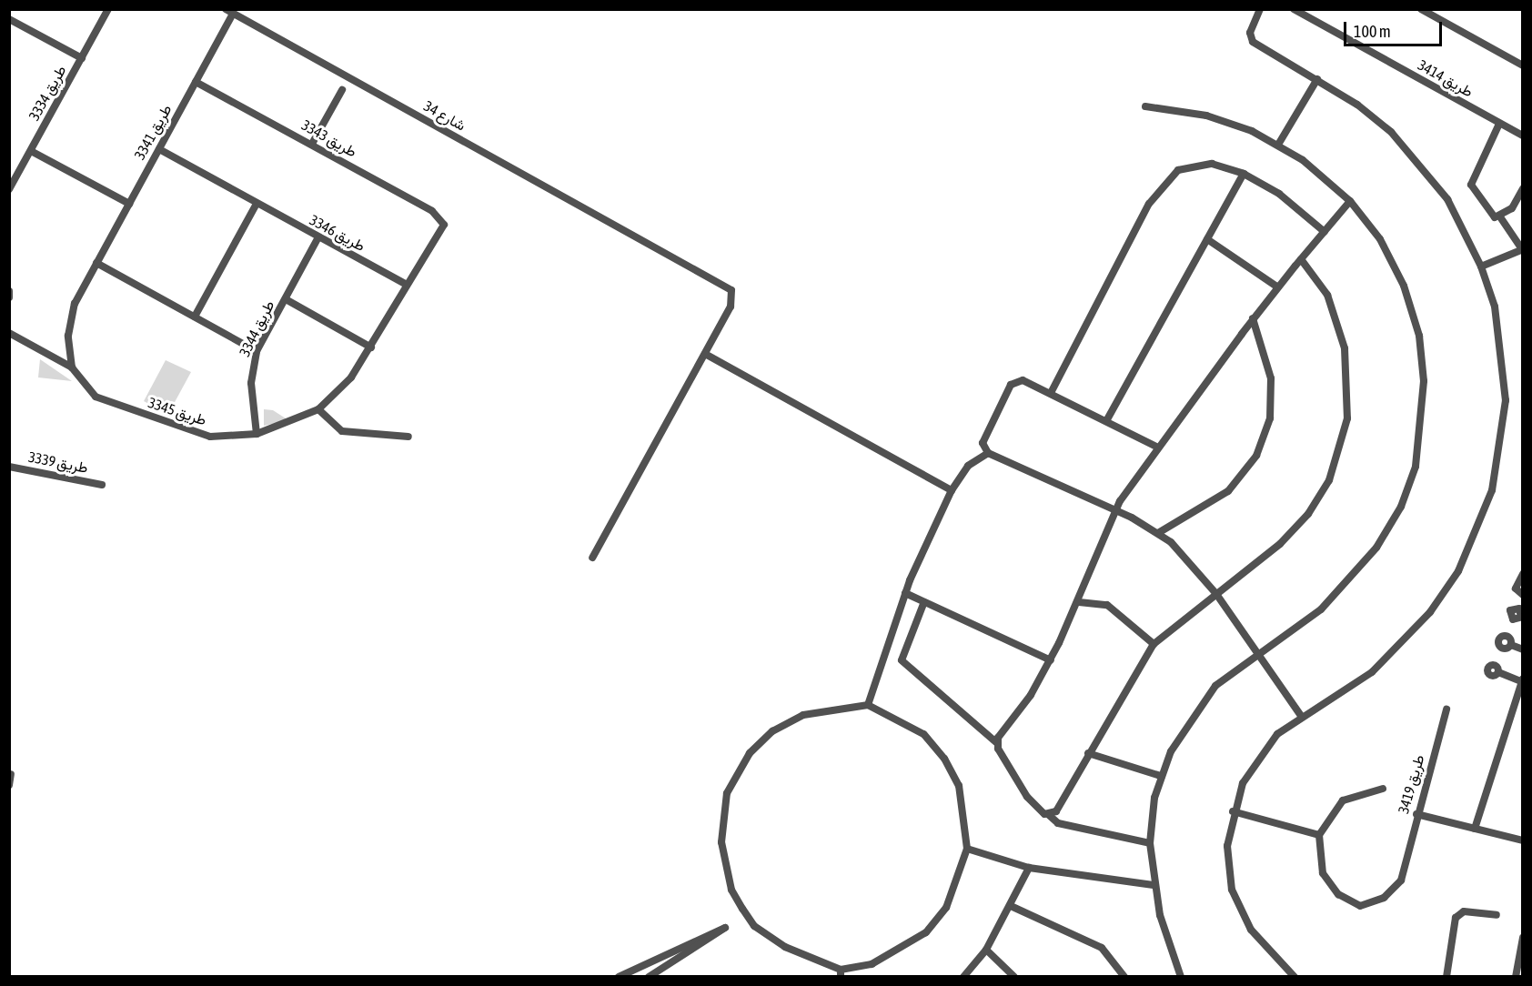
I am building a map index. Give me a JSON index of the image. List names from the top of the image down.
{
  "streets": {
    "street": [
      "طريق 3414",
      "طريق 3334",
      "شارع 34",
      "طريق 3341",
      "طريق 3343",
      "طريق 3346",
      "طريق 3344",
      "طريق 3345",
      "طريق 3339",
      "طريق 3419"
    ]
  },
  "crossings": [
    ["شارع 34", "طريق 3341"],
    ["طريق 3341", "طريق 3343"],
    ["طريق 3341", "طريق 3346"],
    ["طريق 3341", "طريق 3345"],
    ["طريق 3343", "طريق 3345"],
    ["طريق 3346", "طريق 3344"],
    ["طريق 3346", "طريق 3345"],
    ["طريق 3344", "طريق 3345"]
  ],
  "scale_bar": "100 m"
}
